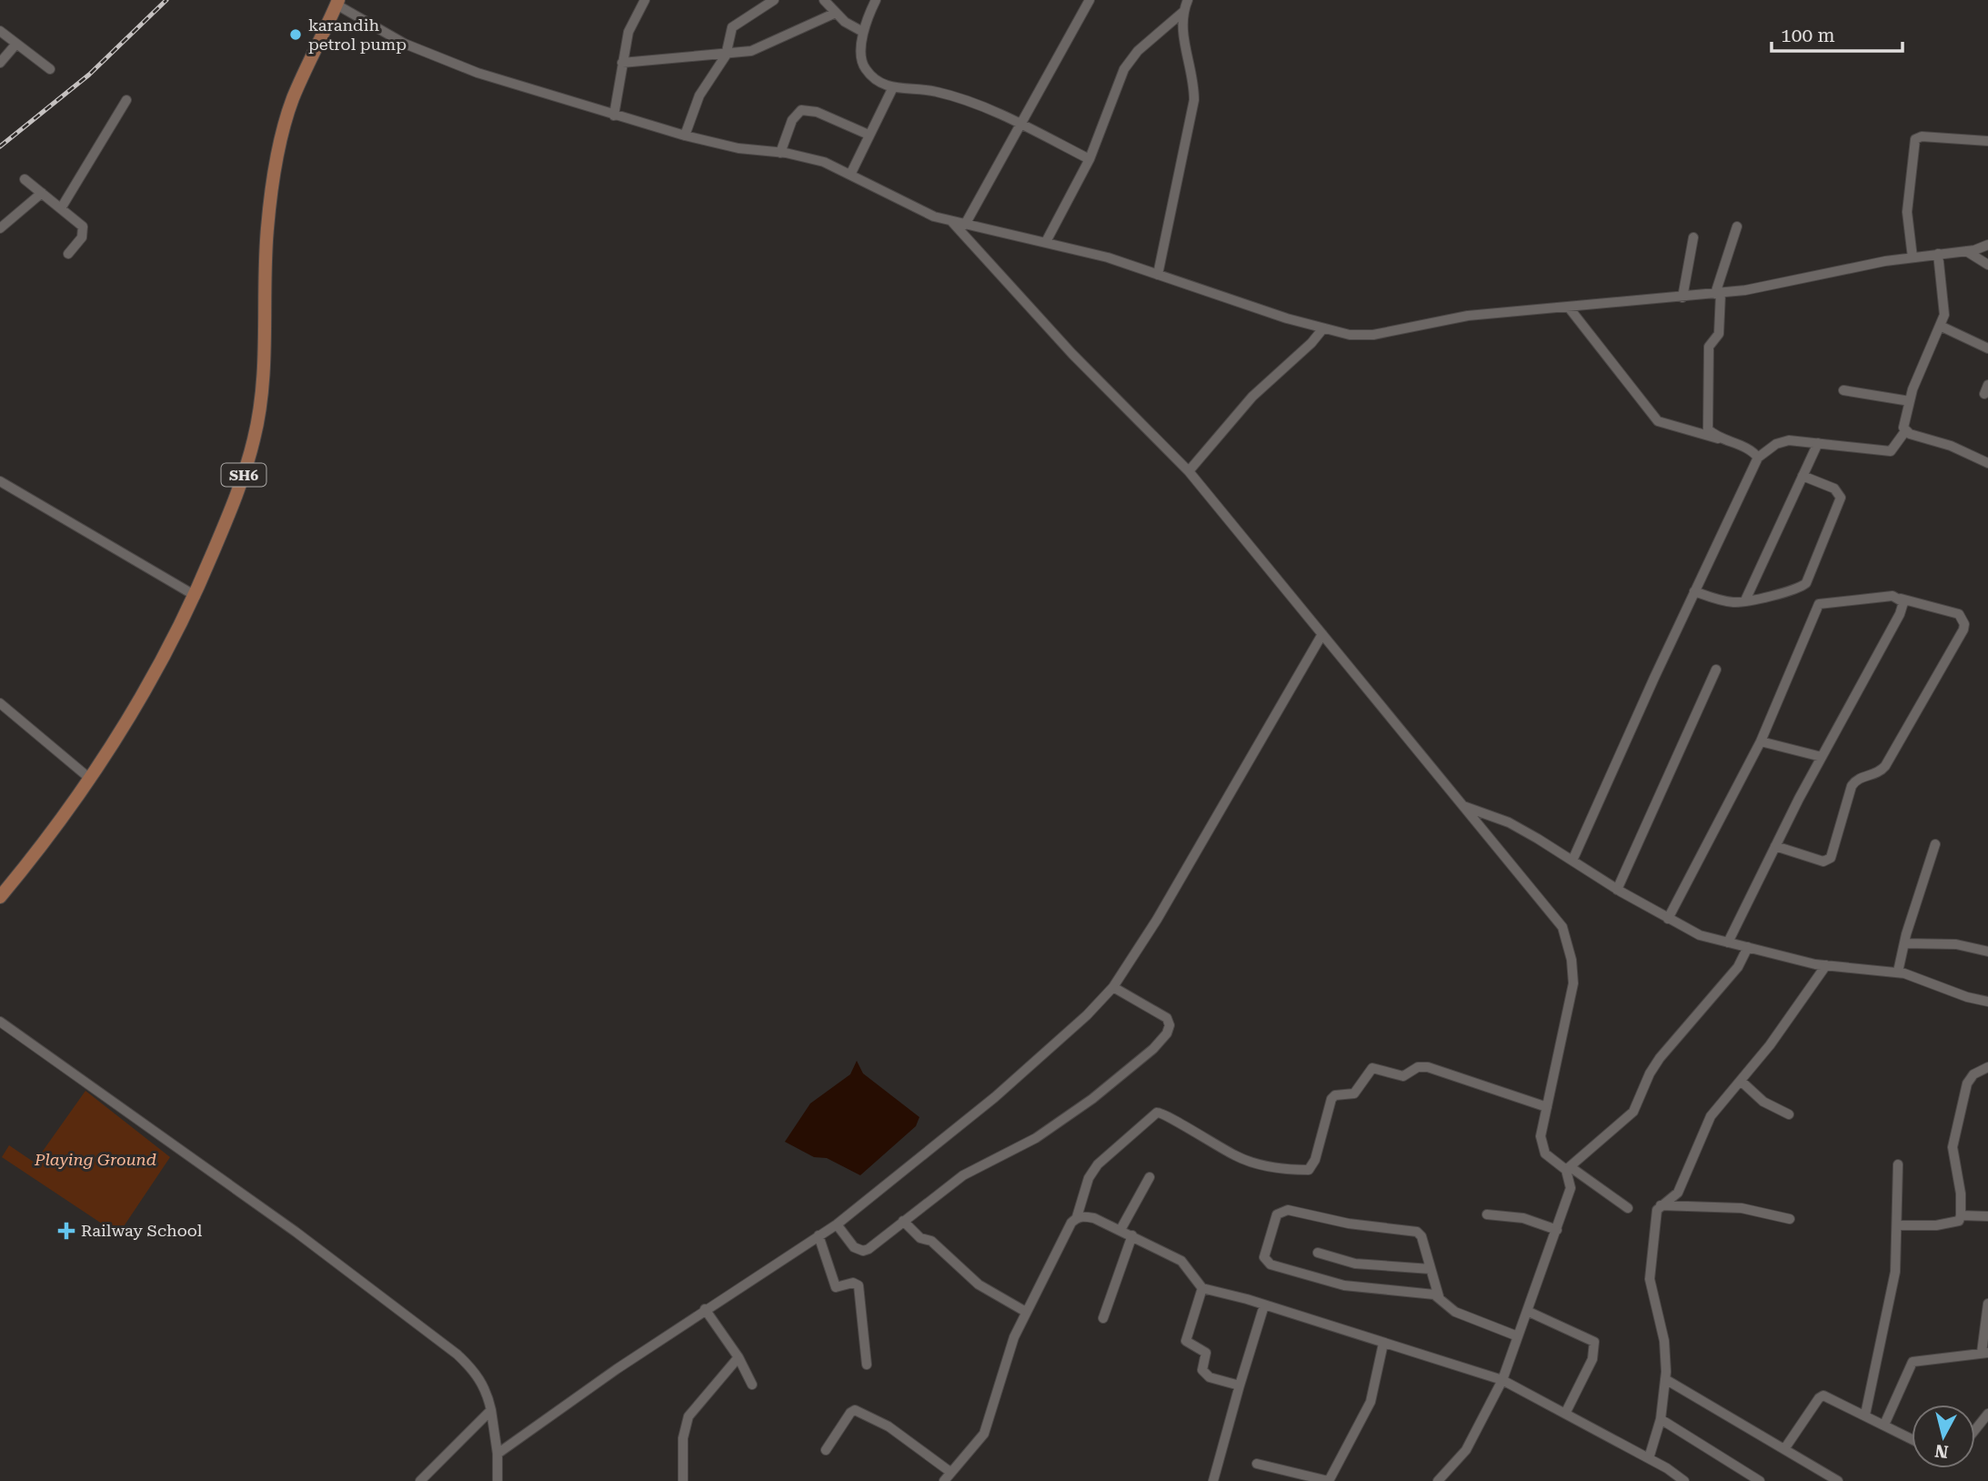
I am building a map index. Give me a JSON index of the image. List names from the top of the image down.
{
  "streets": {
    "main road": ["SH6"]
  },
  "parks": ["Playing Ground"],
  "places": {
    "other": ["karandih petrol pump"],
    "health": ["Railway School"]
  },
  "scale_bar": "100 m",
  "north": "bottom"
}
